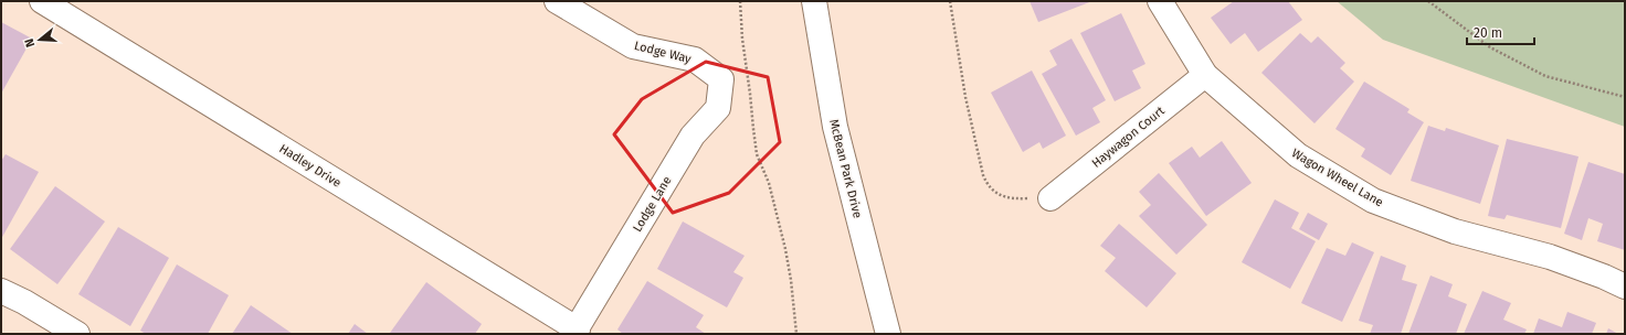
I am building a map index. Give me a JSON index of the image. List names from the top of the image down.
{
  "streets": {
    "street": [
      "Lodge Way",
      "Haywagon Court",
      "Hadley Drive",
      "McBean Park Drive",
      "Wagon Wheel Lane",
      "Lodge Lane"
    ]
  },
  "crossings": [
    ["Lodge Way", "Lodge Lane"],
    ["Haywagon Court", "Wagon Wheel Lane"],
    ["Hadley Drive", "Lodge Lane"]
  ],
  "scale_bar": "20 m",
  "north": "left"
}
